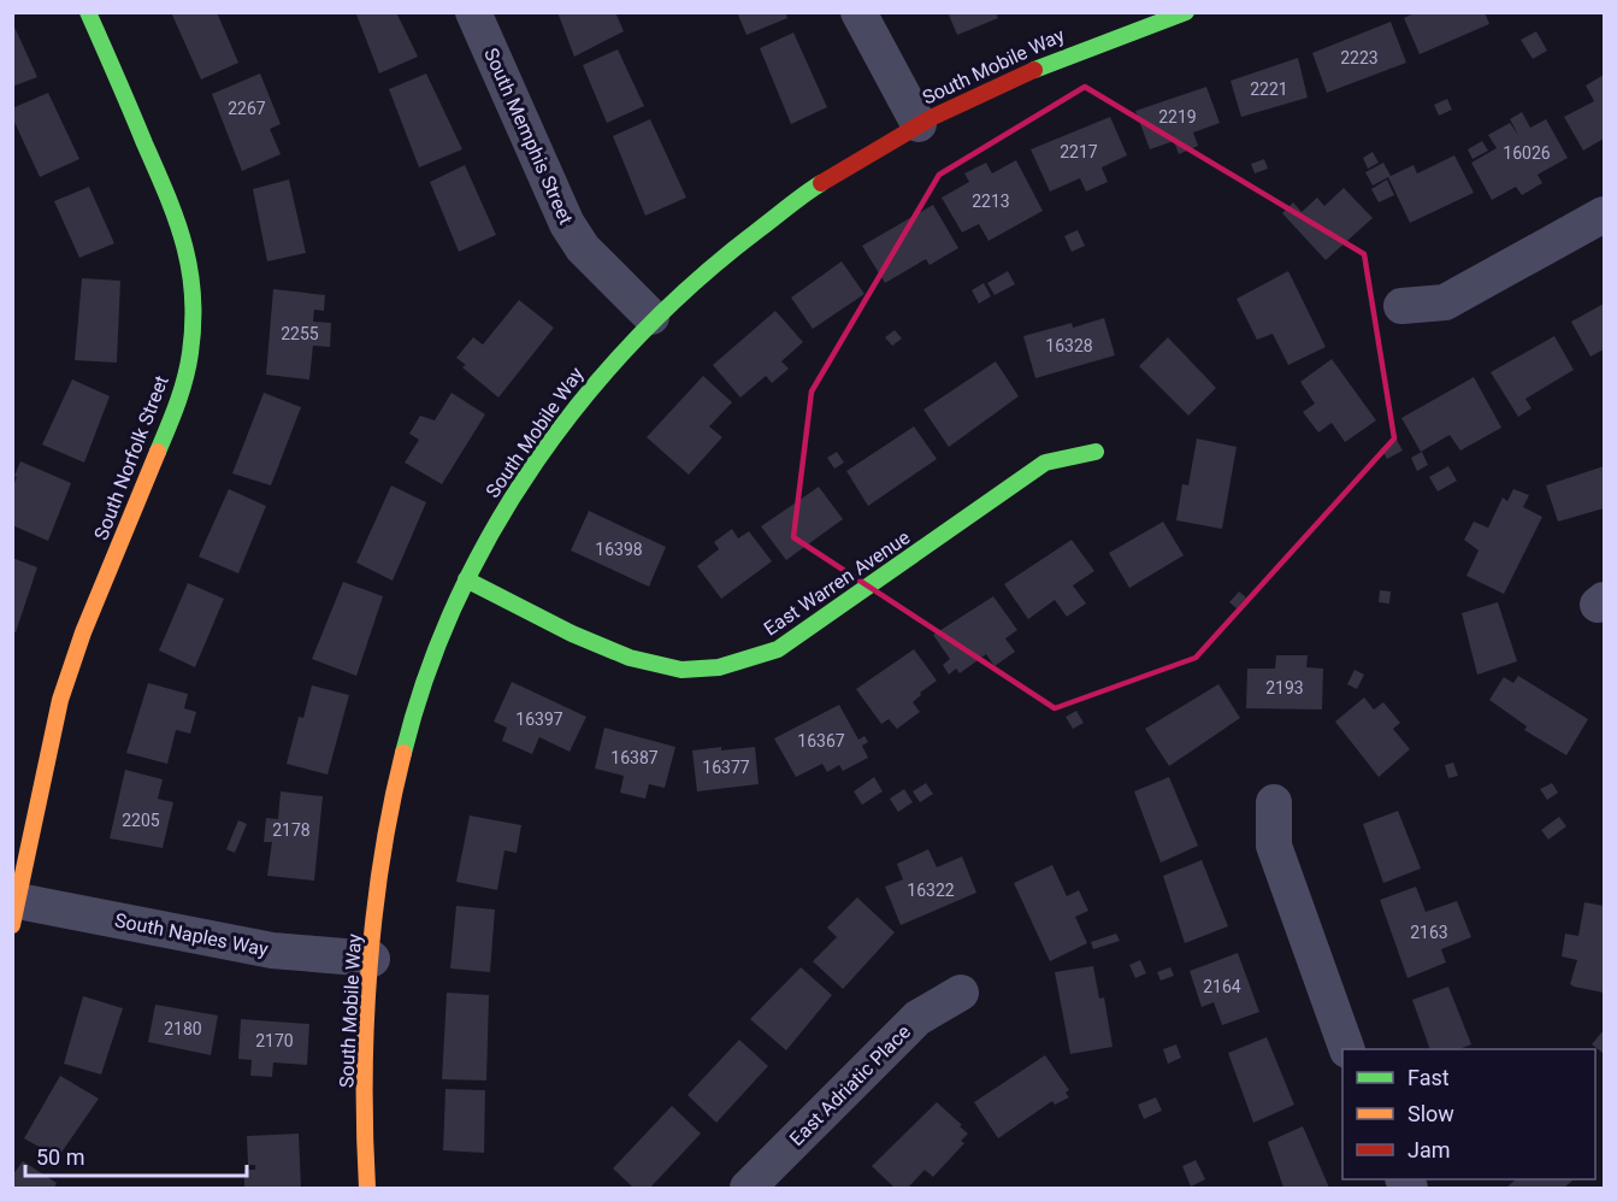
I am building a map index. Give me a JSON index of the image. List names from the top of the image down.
{
  "streets": {
    "street": [
      "South Mobile Way",
      "South Memphis Street",
      "South Norfolk Street",
      "East Warren Avenue",
      "South Naples Way",
      "East Adriatic Place"
    ]
  },
  "crossings": [
    ["South Mobile Way", "South Memphis Street"],
    ["South Mobile Way", "East Warren Avenue"],
    ["South Mobile Way", "South Naples Way"],
    ["South Norfolk Street", "South Naples Way"]
  ],
  "house_numbers": [
    "2223",
    "2221",
    "2267",
    "2219",
    "2217",
    "16026",
    "2213",
    "2255",
    "16328",
    "16398",
    "2193",
    "16397",
    "16367",
    "16387",
    "16377",
    "2205",
    "2178",
    "16322",
    "2163",
    "2164",
    "2180",
    "2170"
  ],
  "legend": ["Fast", "Slow", "Jam"],
  "scale_bar": "50 m"
}
